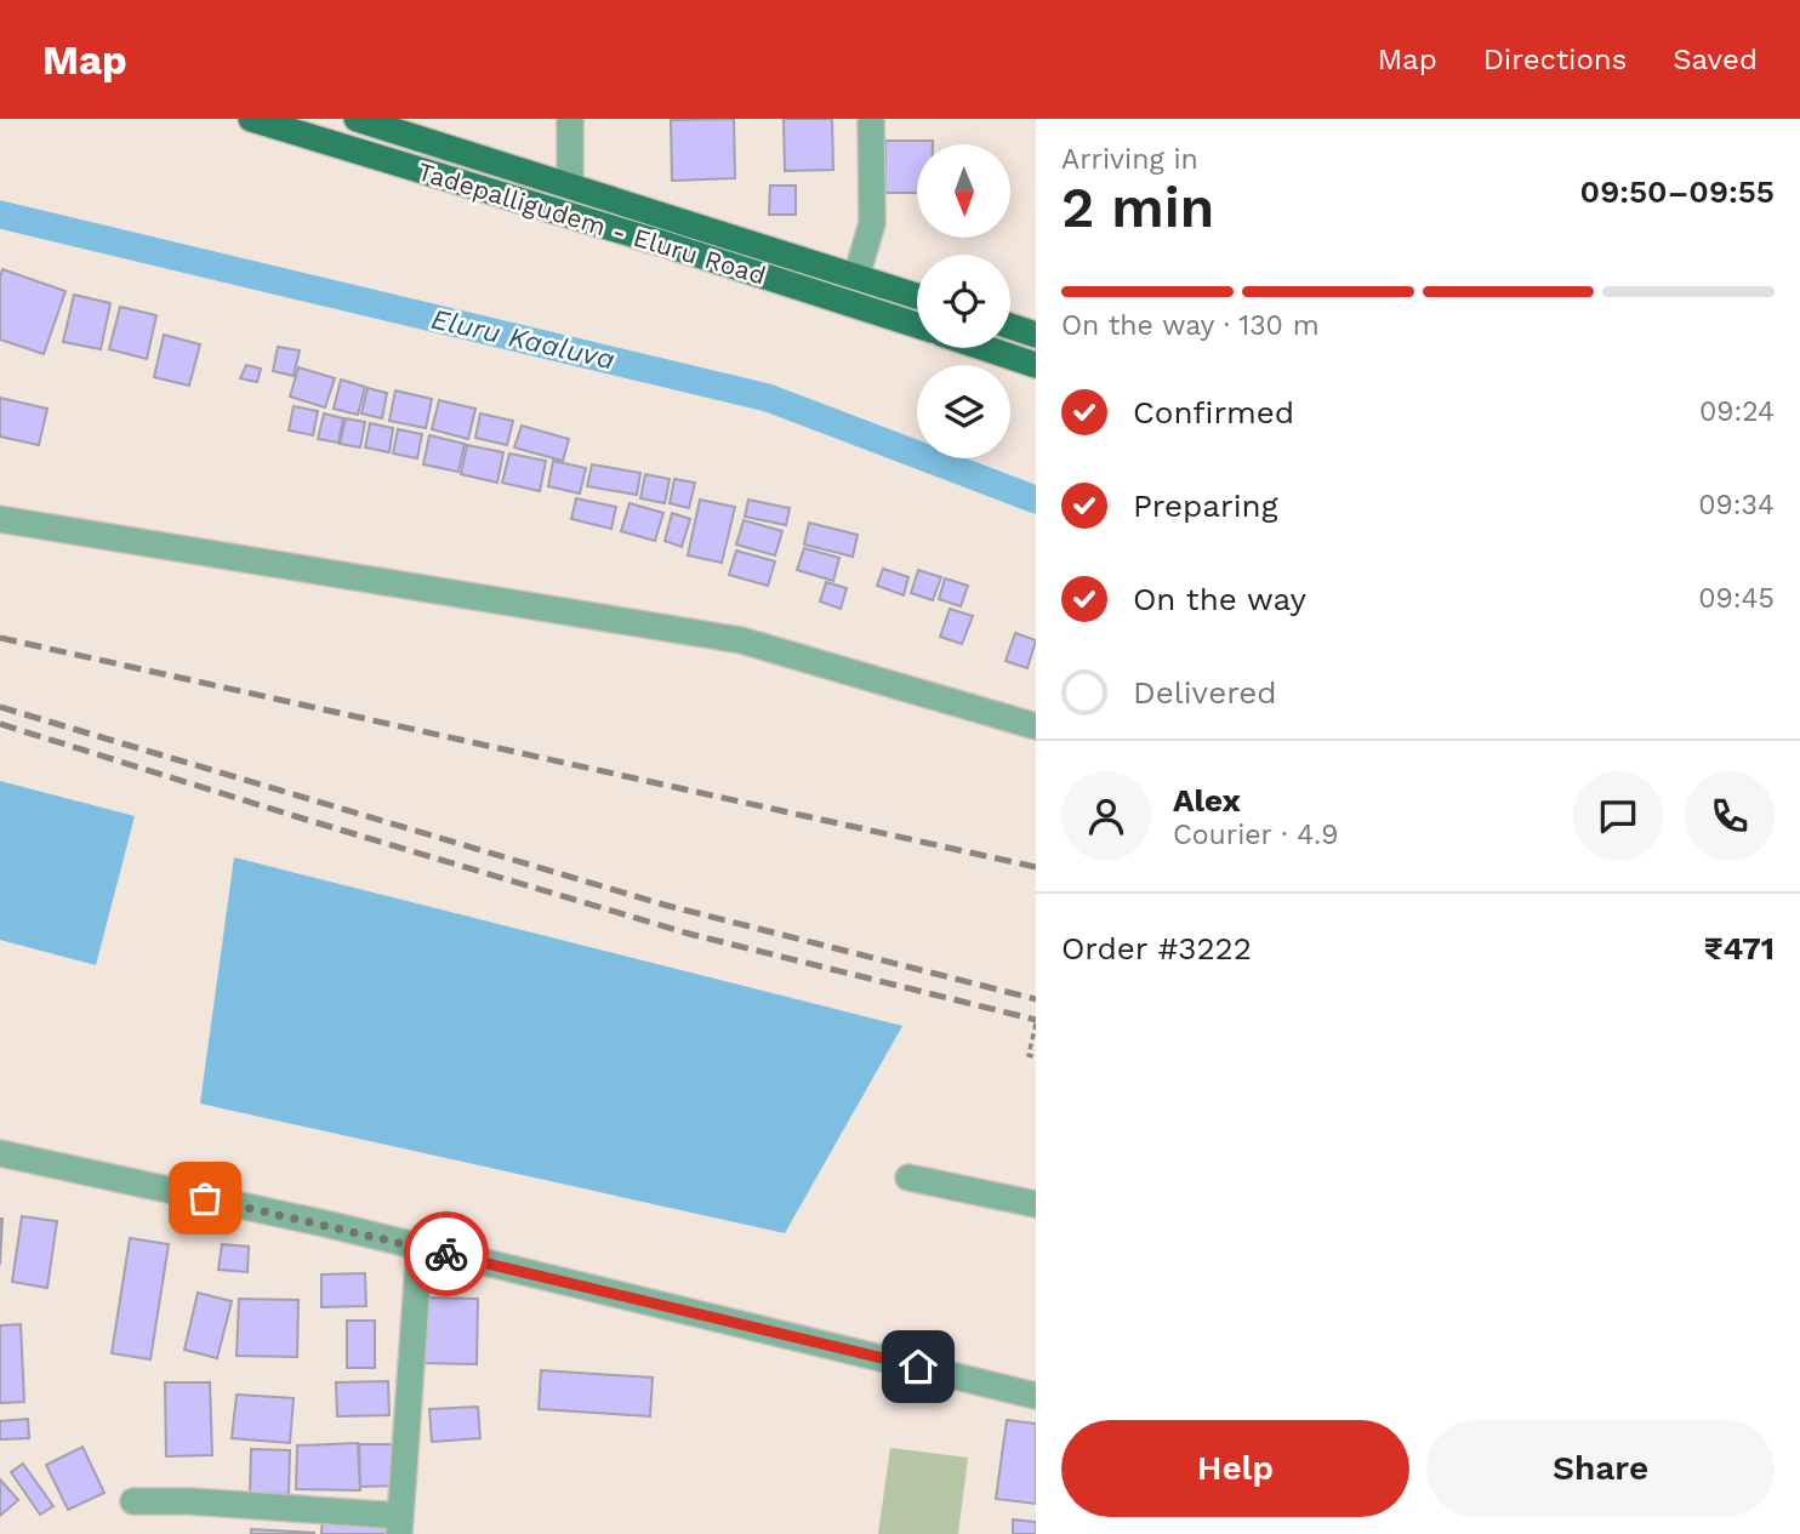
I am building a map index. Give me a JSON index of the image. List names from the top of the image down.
{
  "streets": {
    "main road": ["Tadepalligudem - Eluru Road"]
  },
  "water": ["Eluru Kaaluva"],
  "north": "bottom",
  "page": {
    "header": "Map",
    "nav": ["Map", "Directions", "Saved"],
    "heading": ["2 min", "Arriving in", "09:50–09:55"],
    "panel": [
      "Alex",
      "Courier · 4.9",
      "Order #3222",
      "₹471"
    ],
    "bar": "On the way · 130 m",
    "list": [
      ["Confirmed", "09:24"],
      ["Preparing", "09:34"],
      ["On the way", "09:45"],
      "Delivered"
    ],
    "buttons": ["Help", "Share"]
  }
}
